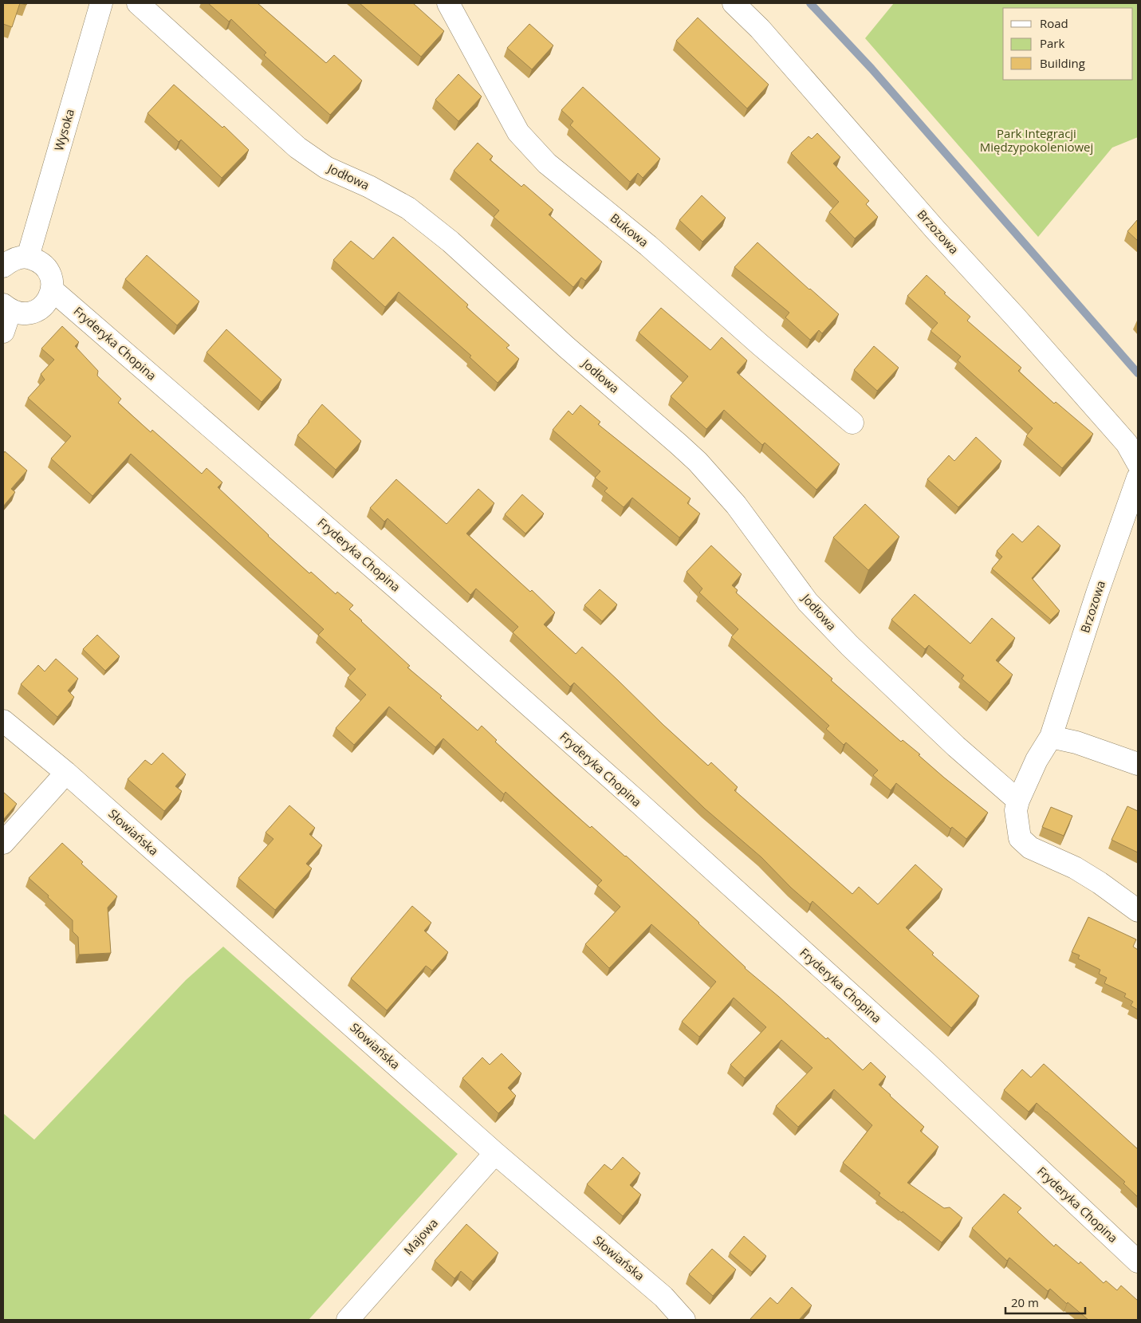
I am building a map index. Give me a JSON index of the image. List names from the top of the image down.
{
  "streets": {
    "street": [
      "Wysoka",
      "Jodłowa",
      "Bukowa",
      "Brzozowa",
      "Fryderyka Chopina",
      "Słowiańska",
      "Majowa"
    ]
  },
  "crossings": [
    ["Jodłowa", "Brzozowa"],
    ["Słowiańska", "Majowa"]
  ],
  "parks": ["Park Integracji Międzypokoleniowej"],
  "legend": ["Road", "Park", "Building"],
  "scale_bar": "20 m"
}
